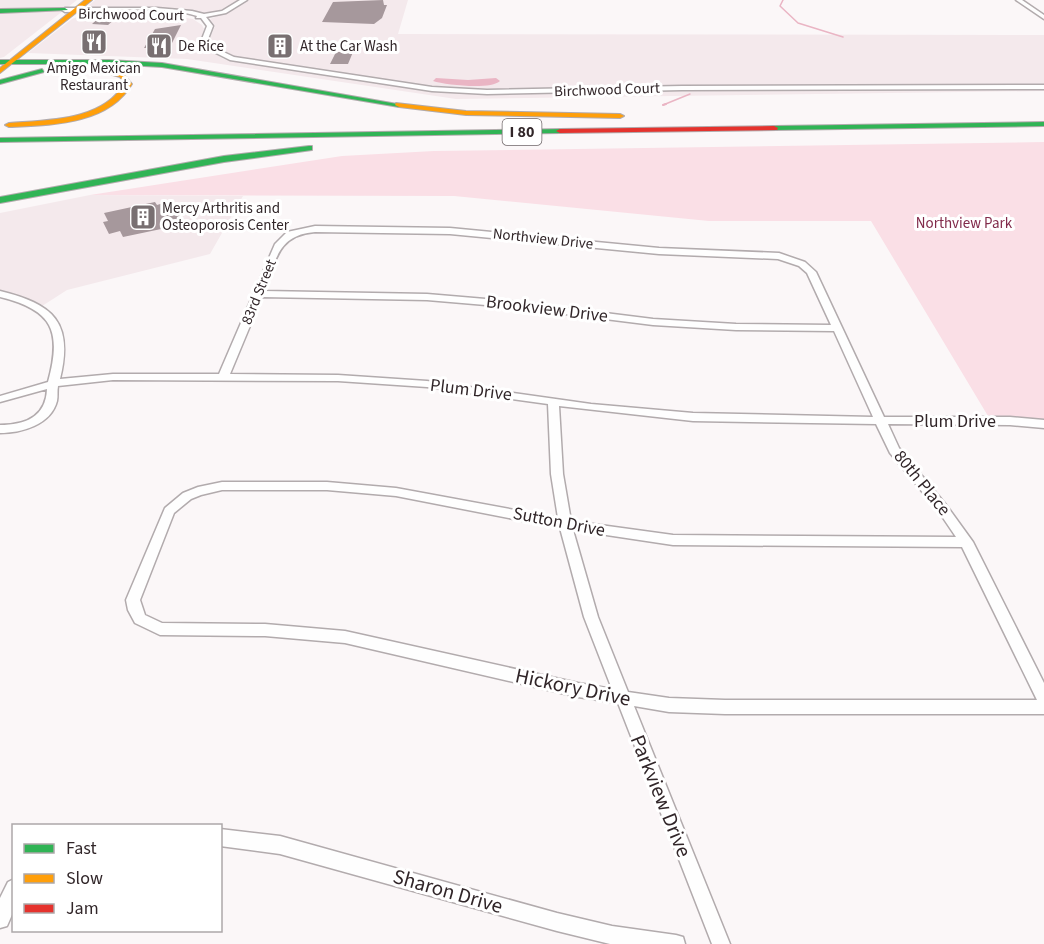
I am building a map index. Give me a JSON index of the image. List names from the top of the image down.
{
  "streets": {
    "main road": ["I 80"],
    "street": [
      "Birchwood Court",
      "Northview Drive",
      "83rd Street",
      "Brookview Drive",
      "Plum Drive",
      "80th Place",
      "Sutton Drive",
      "Hickory Drive",
      "Parkview Drive",
      "Sharon Drive"
    ]
  },
  "crossings": [
    ["Northview Drive", "83rd Street"],
    ["Northview Drive", "80th Place"],
    ["83rd Street", "Brookview Drive"],
    ["83rd Street", "Plum Drive"],
    ["Brookview Drive", "80th Place"],
    ["Plum Drive", "80th Place"],
    ["Plum Drive", "Parkview Drive"],
    ["80th Place", "Sutton Drive"],
    ["Sutton Drive", "Hickory Drive"],
    ["Sutton Drive", "Parkview Drive"],
    ["Hickory Drive", "Parkview Drive"]
  ],
  "parks": ["Northview Park"],
  "places": {
    "restaurant": ["Amigo Mexican Restaurant", "De Rice"],
    "building": ["At the Car Wash", "Mercy Arthritis and Osteoporosis Center"]
  },
  "legend": ["Fast", "Slow", "Jam"]
}
